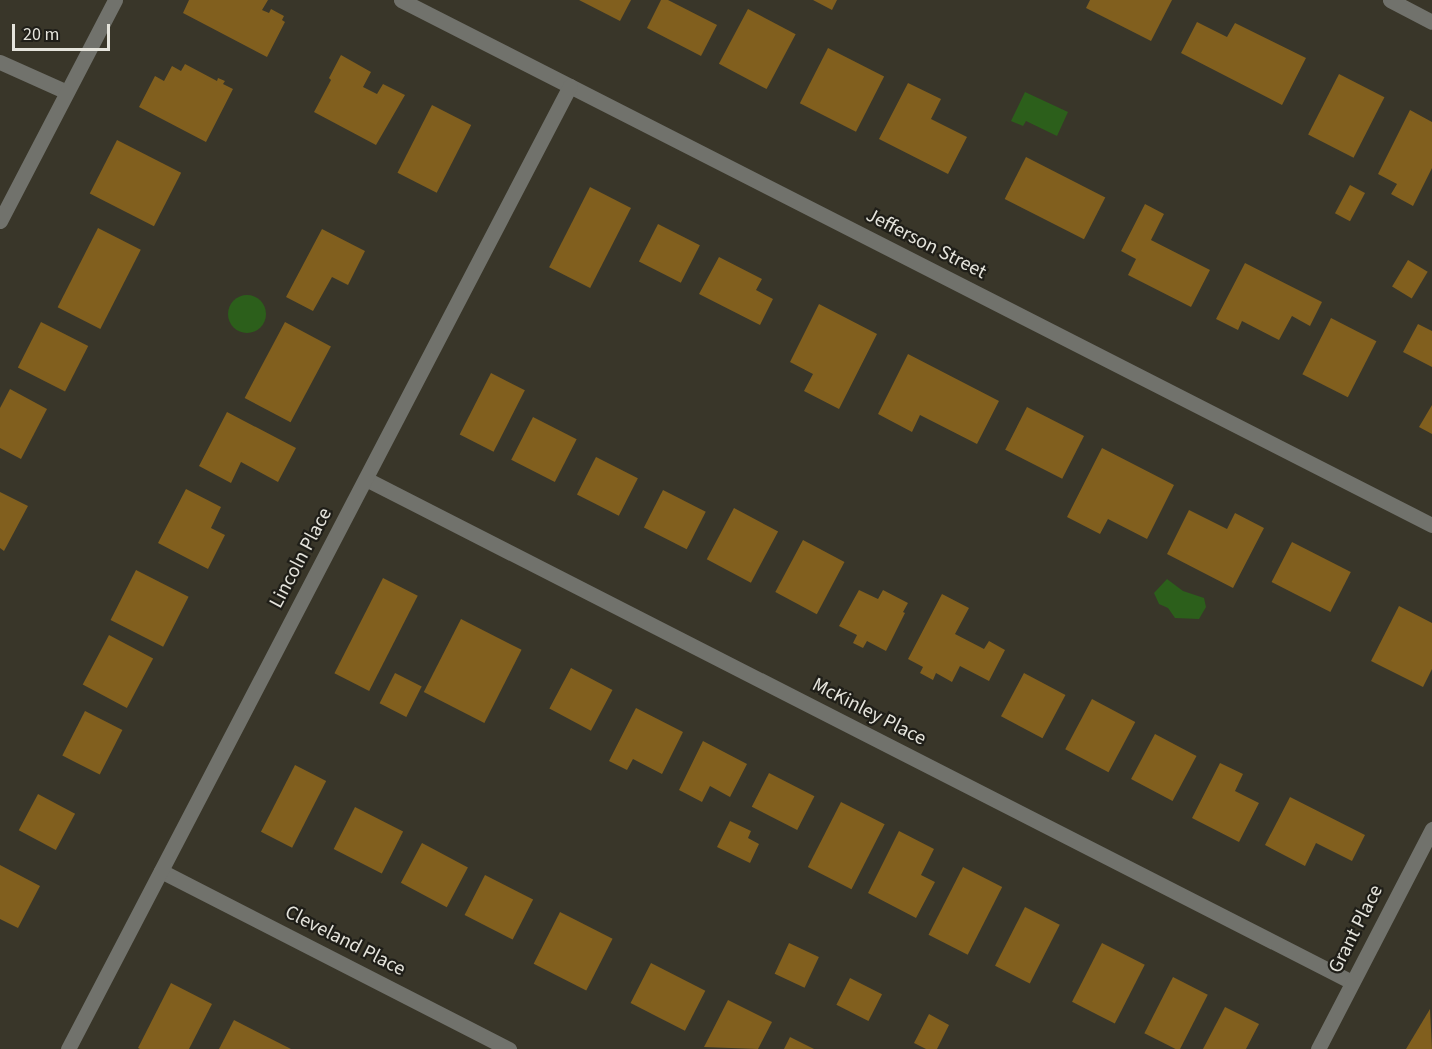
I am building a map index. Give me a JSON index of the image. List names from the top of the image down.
{
  "streets": {
    "street": [
      "Jefferson Street",
      "Lincoln Place",
      "McKinley Place",
      "Grant Place",
      "Cleveland Place"
    ]
  },
  "crossings": [
    ["Jefferson Street", "Lincoln Place"],
    ["Lincoln Place", "McKinley Place"],
    ["Lincoln Place", "Cleveland Place"],
    ["McKinley Place", "Grant Place"]
  ],
  "scale_bar": "20 m"
}
